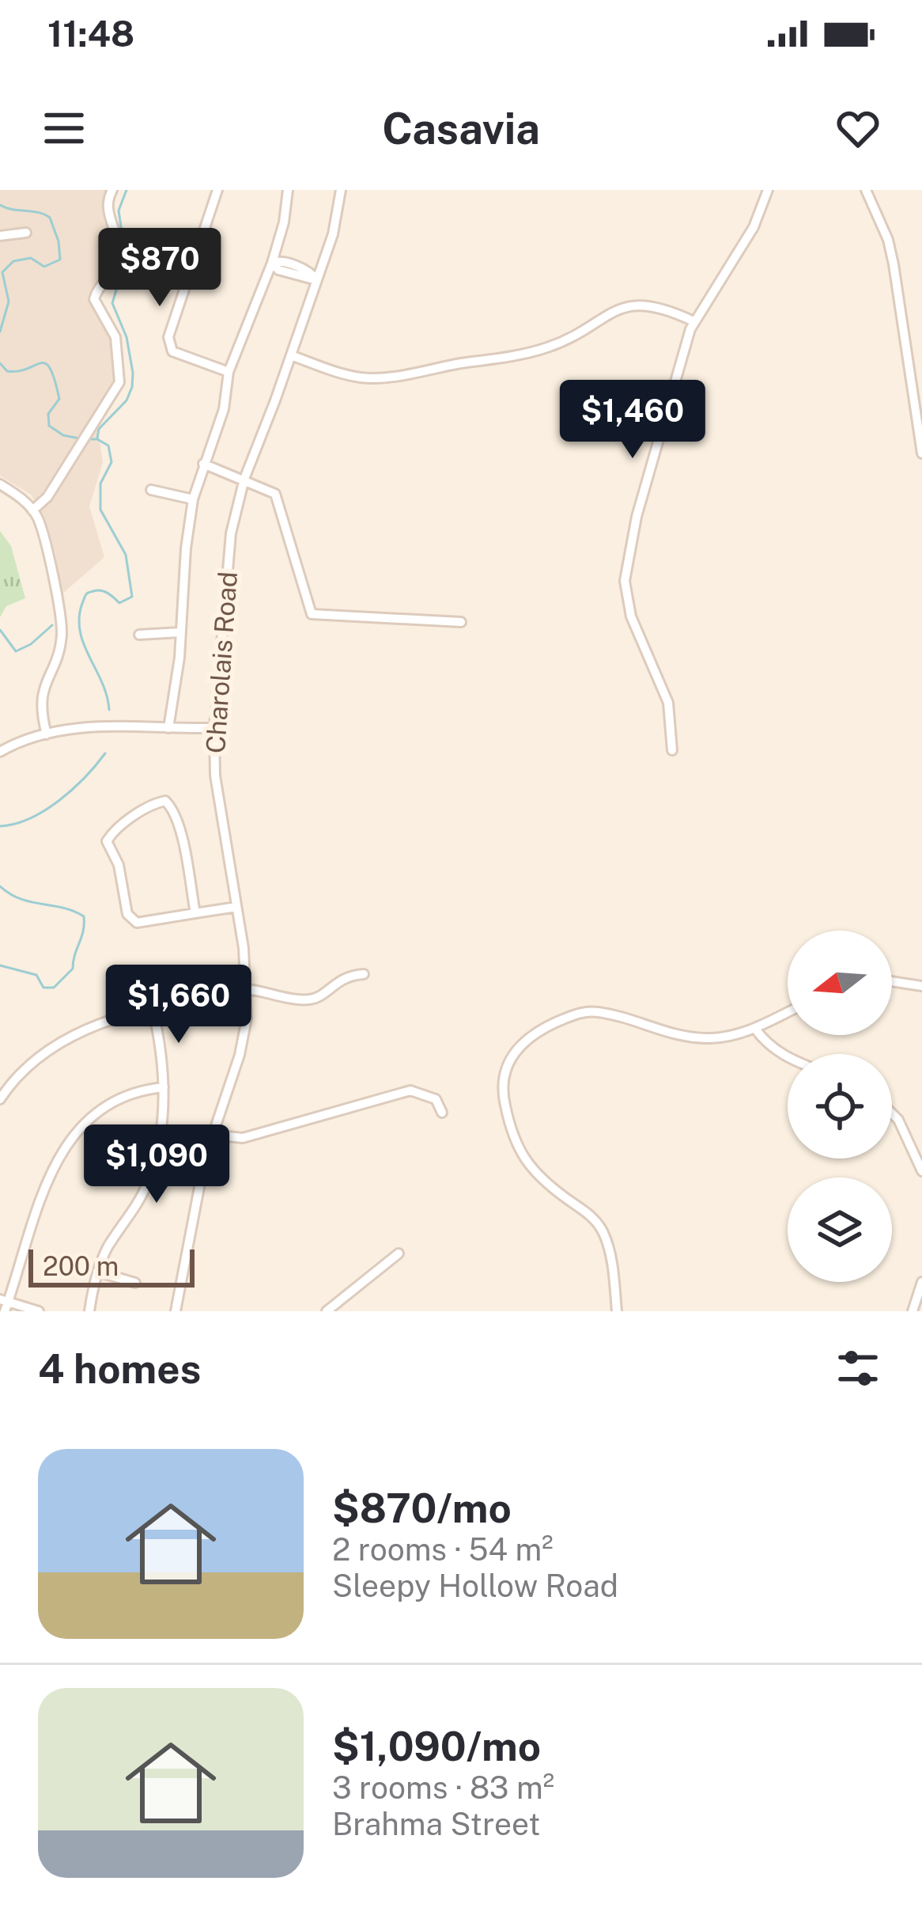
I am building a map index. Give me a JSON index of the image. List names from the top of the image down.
{
  "streets": {
    "street": ["Charolais Road"]
  },
  "scale_bar": "200 m",
  "north": "left",
  "page": {
    "status": "11:48",
    "header": "Casavia",
    "price": [
      "$870",
      "$1,460",
      "$1,660",
      "$1,090"
    ],
    "scale": "200 m",
    "heading": "4 homes",
    "list": [
      {
        "name": "$870/mo",
        "note": "2 rooms · 54 m² · Sleepy Hollow Road"
      },
      {
        "name": "$1,090/mo",
        "note": "3 rooms · 83 m² · Brahma Street"
      }
    ]
  }
}
